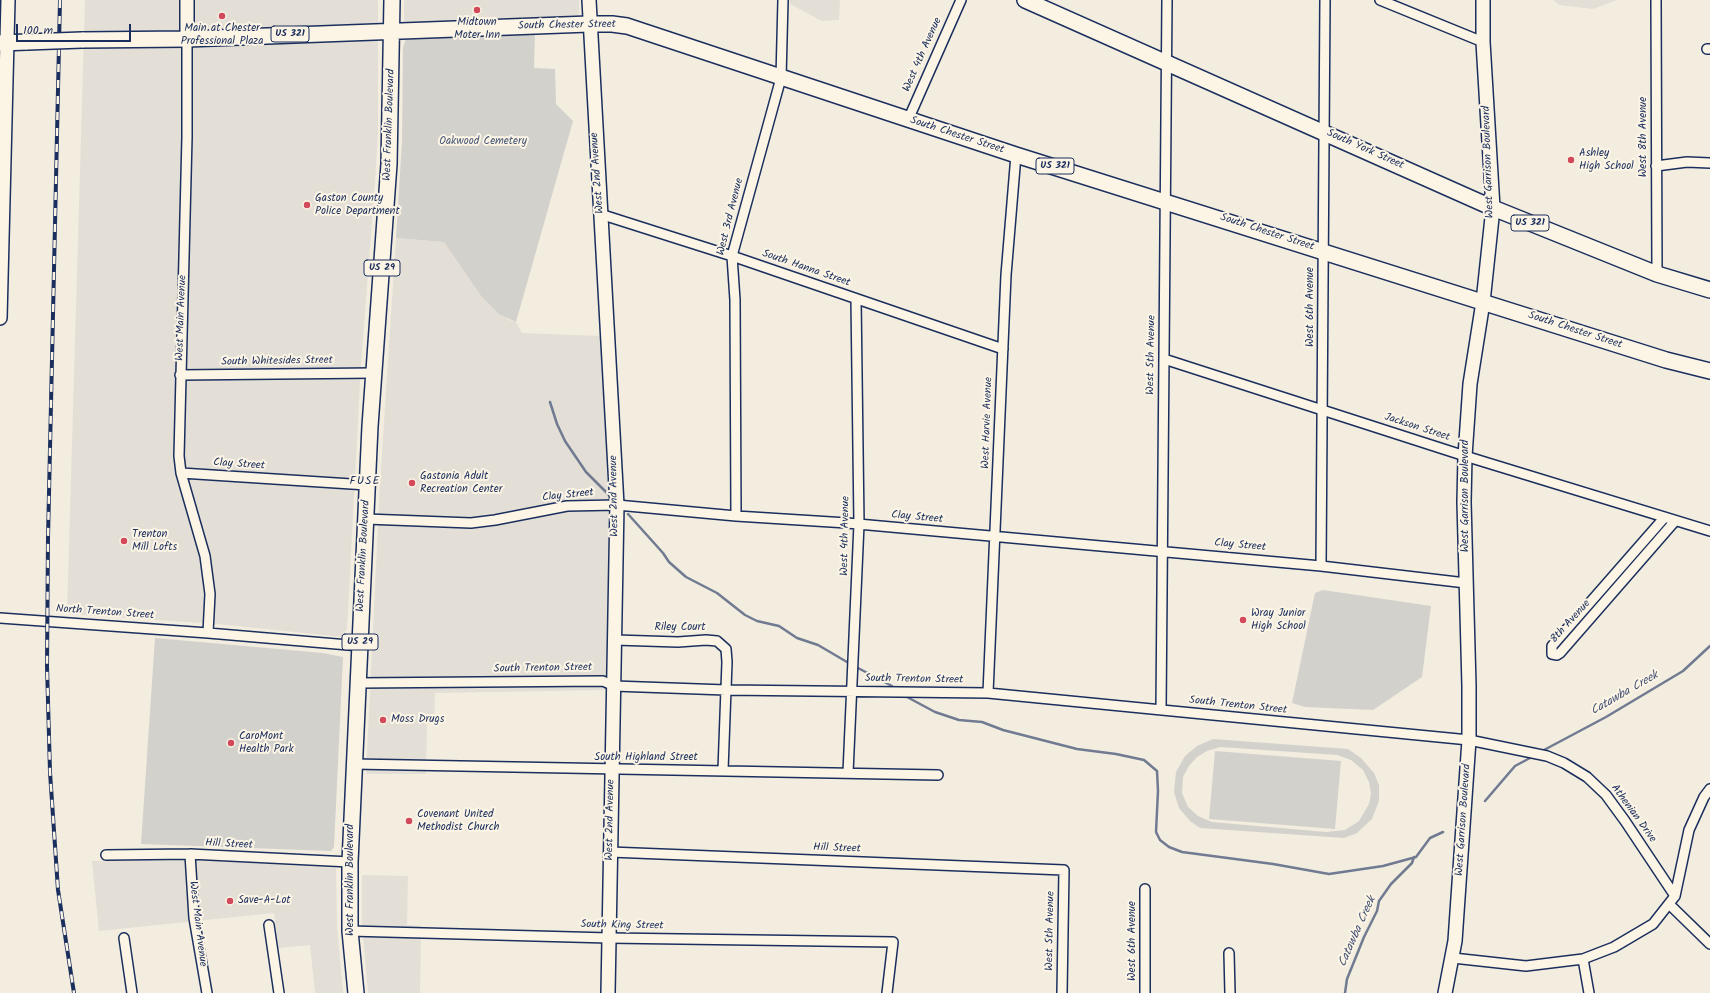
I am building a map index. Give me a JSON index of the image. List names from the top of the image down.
{
  "streets": {
    "main road": [
      "South Chester Street",
      "US 321",
      "West Franklin Boulevard",
      "South York Street",
      "West Garrison Boulevard",
      "West 2nd Avenue",
      "US 29",
      "West Main Avenue"
    ],
    "street": [
      "West 4th Avenue",
      "West 8th Avenue",
      "West 3rd Avenue",
      "South Hanna Street",
      "West 6th Avenue",
      "West 5th Avenue",
      "South Whitesides Street",
      "West Harvie Avenue",
      "Jackson Street",
      "Clay Street",
      "North Trenton Street",
      "8th Avenue",
      "Riley Court",
      "South Trenton Street",
      "South Highland Street",
      "Athenian Drive",
      "Hill Street",
      "South King Street"
    ]
  },
  "crossings": [
    ["South Chester Street", "US 321"],
    ["South Chester Street", "West 4th Avenue"],
    ["South Chester Street", "West Franklin Boulevard"],
    ["South Chester Street", "West Garrison Boulevard"],
    ["South Chester Street", "West 2nd Avenue"],
    ["South Chester Street", "West 3rd Avenue"],
    ["South Chester Street", "West 6th Avenue"],
    ["South Chester Street", "West Main Avenue"],
    ["South Chester Street", "West 5th Avenue"],
    ["South Chester Street", "West Harvie Avenue"],
    ["US 321", "West Main Avenue"],
    ["West 4th Avenue", "South Hanna Street"],
    ["West 4th Avenue", "Clay Street"],
    ["West 4th Avenue", "South Trenton Street"],
    ["West 4th Avenue", "South Highland Street"],
    ["West Franklin Boulevard", "South Whitesides Street"],
    ["West Franklin Boulevard", "Clay Street"],
    ["West Franklin Boulevard", "South Trenton Street"],
    ["West Franklin Boulevard", "South Highland Street"],
    ["West Franklin Boulevard", "Hill Street"],
    ["West Franklin Boulevard", "South King Street"],
    ["West 8th Avenue", "South York Street"],
    ["South York Street", "West Garrison Boulevard"],
    ["South York Street", "West 6th Avenue"],
    ["South York Street", "West 5th Avenue"],
    ["West Garrison Boulevard", "Jackson Street"],
    ["West Garrison Boulevard", "Clay Street"],
    ["West Garrison Boulevard", "South Trenton Street"],
    ["West Garrison Boulevard", "Athenian Drive"],
    ["West 2nd Avenue", "South Hanna Street"],
    ["West 2nd Avenue", "Clay Street"],
    ["West 2nd Avenue", "Riley Court"],
    ["West 2nd Avenue", "South Trenton Street"],
    ["West 2nd Avenue", "South Highland Street"],
    ["West 2nd Avenue", "Hill Street"],
    ["West 2nd Avenue", "South King Street"],
    ["West 3rd Avenue", "South Hanna Street"],
    ["West 3rd Avenue", "Clay Street"],
    ["South Hanna Street", "West Harvie Avenue"],
    ["West 6th Avenue", "Jackson Street"],
    ["West 6th Avenue", "Clay Street"],
    ["West Main Avenue", "South Whitesides Street"],
    ["West Main Avenue", "Clay Street"],
    ["West Main Avenue", "North Trenton Street"],
    ["West Main Avenue", "Hill Street"],
    ["West 5th Avenue", "Jackson Street"],
    ["West 5th Avenue", "Clay Street"],
    ["West 5th Avenue", "South Trenton Street"],
    ["West 5th Avenue", "Hill Street"],
    ["West Harvie Avenue", "Clay Street"],
    ["West Harvie Avenue", "South Trenton Street"],
    ["Jackson Street", "8th Avenue"],
    ["Riley Court", "South Trenton Street"],
    ["South Trenton Street", "Athenian Drive"]
  ],
  "districts": ["FUSE"],
  "water": ["Catawba Creek"],
  "parks": ["Oakwood Cemetery"],
  "places": [
    "Midtown Moter Inn",
    "Main at Chester Professional Plaza",
    "Ashley High School",
    "Gaston County Police Department",
    "Gastonia Adult Recreation Center",
    "Trenton Mill Lofts",
    "Wray Junior High School",
    "Moss Drugs",
    "CaroMont Health Park",
    "Covenant United Methodist Church",
    "Save-A-Lot"
  ],
  "scale_bar": "100 m"
}
